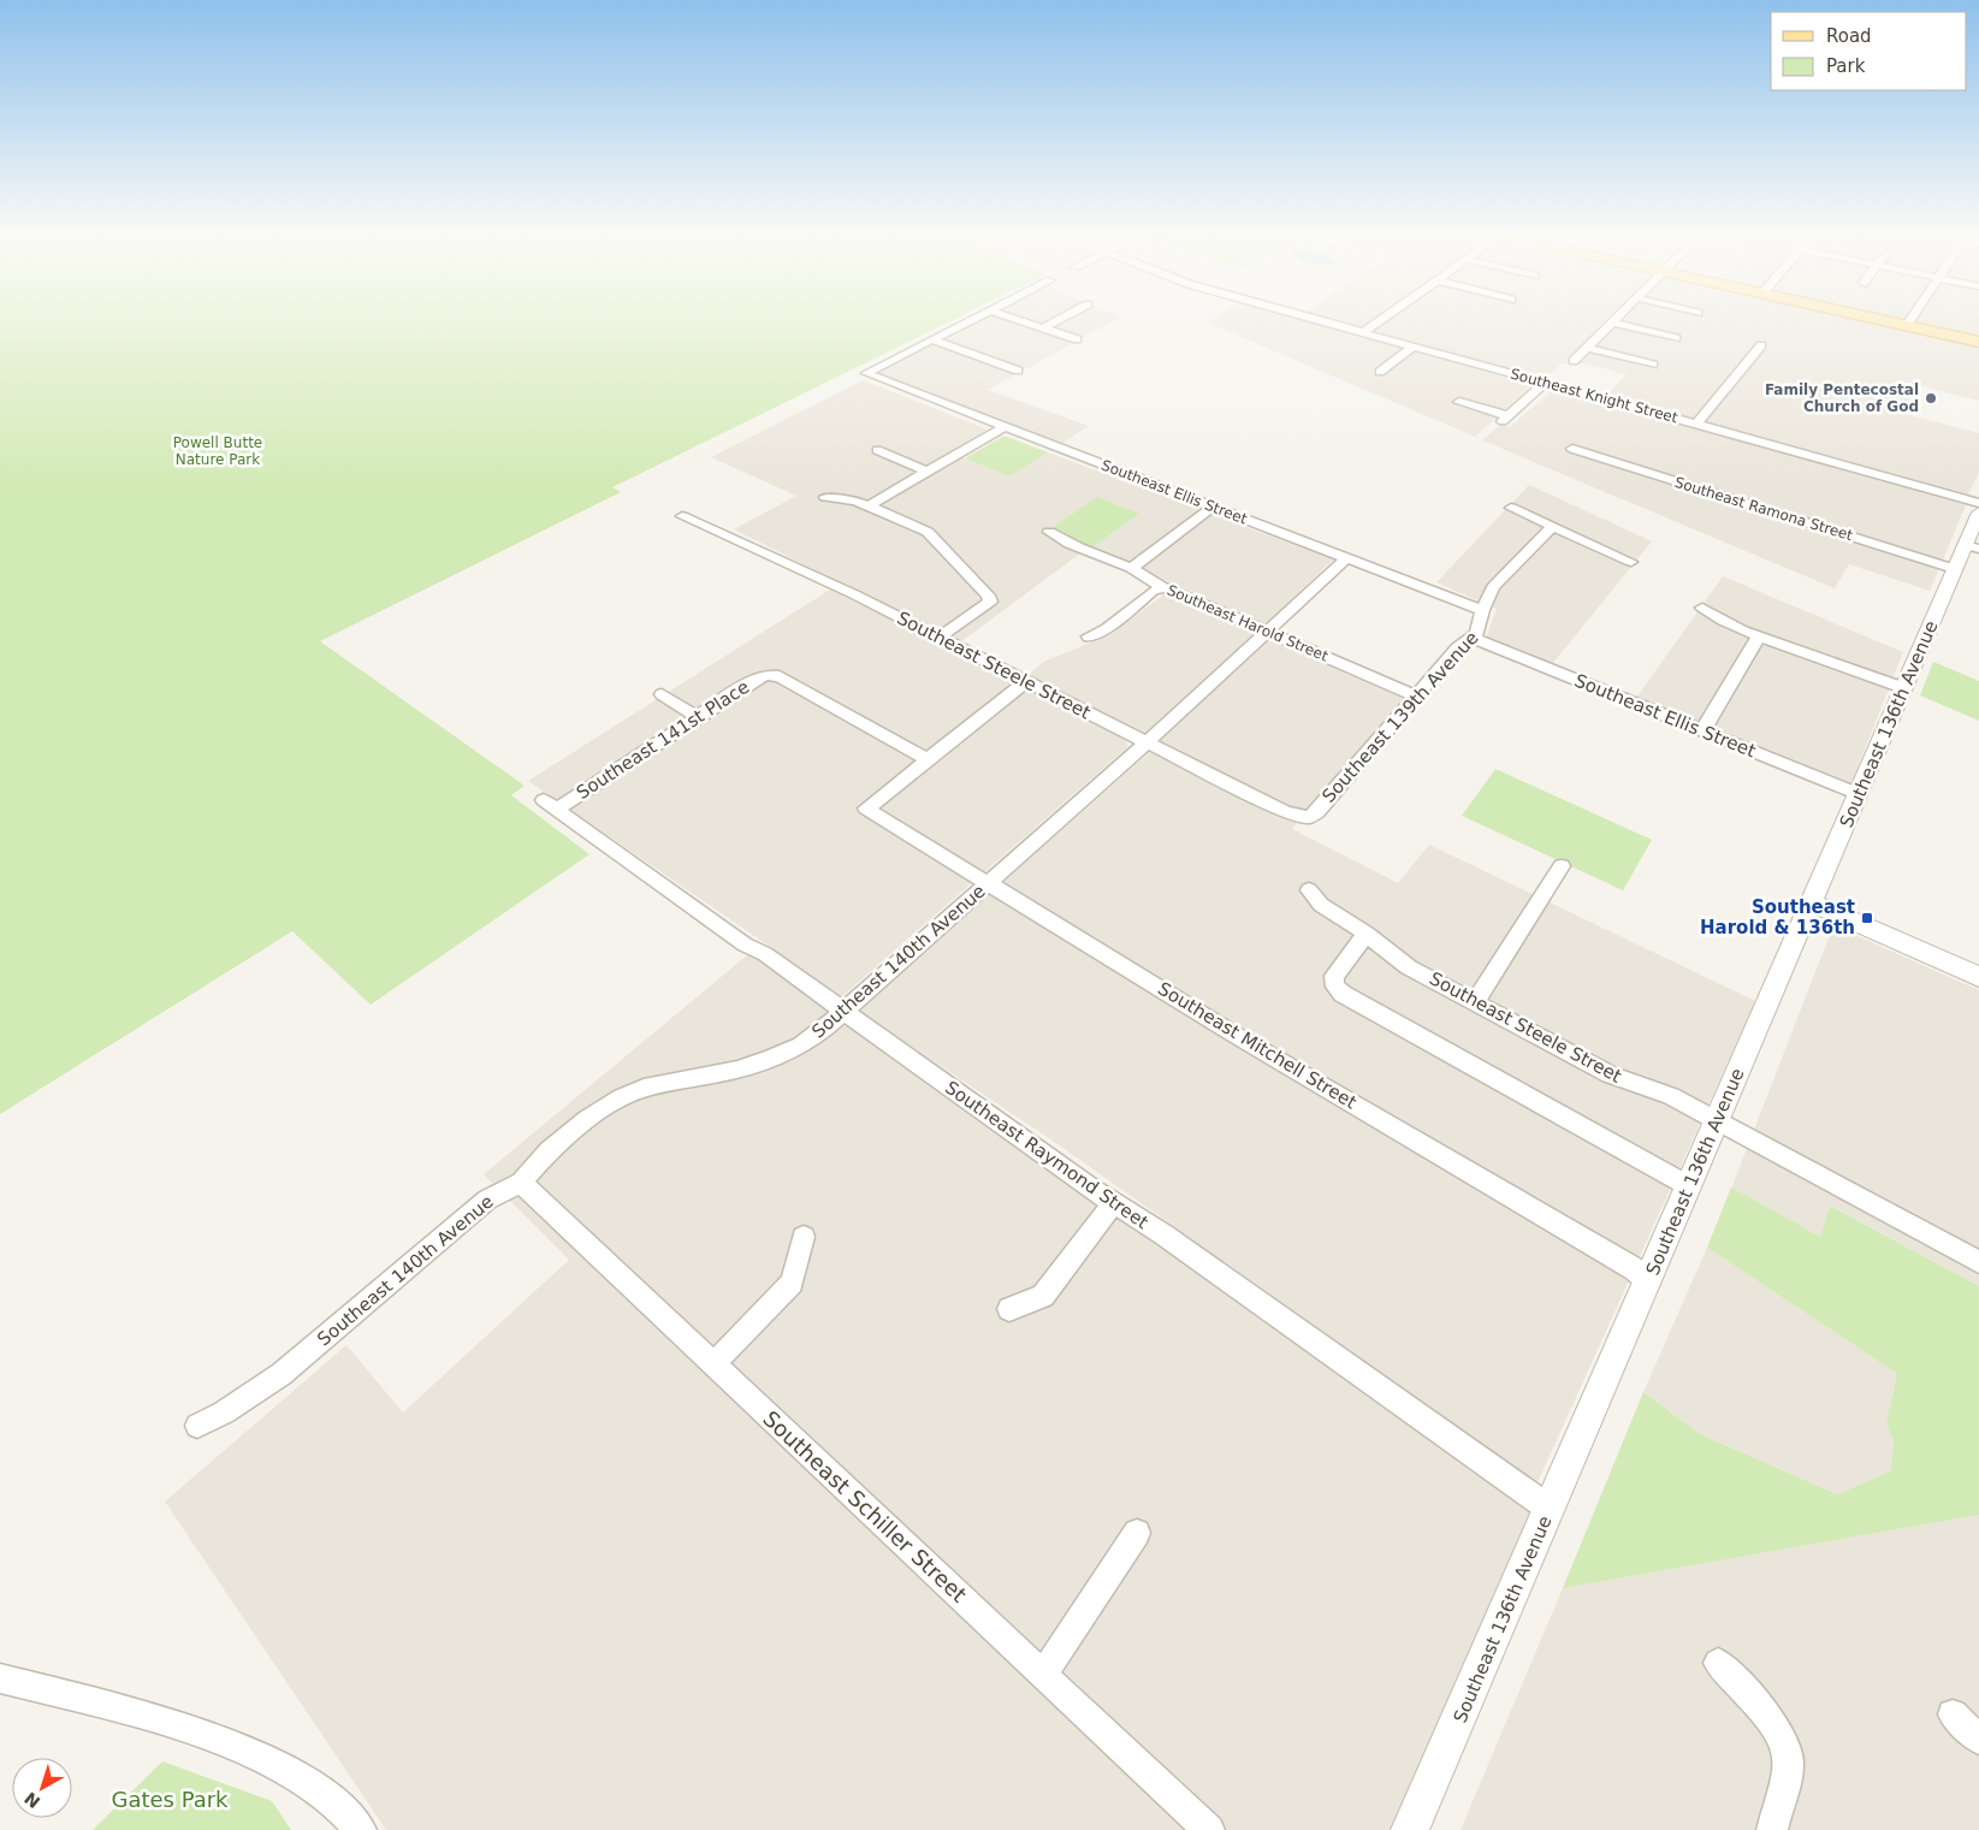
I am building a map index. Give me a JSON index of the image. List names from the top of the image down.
{
  "streets": {
    "street": [
      "Southeast Knight Street",
      "Southeast Ellis Street",
      "Southeast Ramona Street",
      "Southeast Harold Street",
      "Southeast Steele Street",
      "Southeast 139th Avenue",
      "Southeast 136th Avenue",
      "Southeast 141st Place",
      "Southeast 140th Avenue",
      "Southeast Mitchell Street",
      "Southeast Raymond Street",
      "Southeast Schiller Street"
    ]
  },
  "crossings": [
    ["Southeast Ellis Street", "Southeast 139th Avenue"],
    ["Southeast Ellis Street", "Southeast 136th Avenue"],
    ["Southeast Ellis Street", "Southeast 140th Avenue"],
    ["Southeast Ramona Street", "Southeast 136th Avenue"],
    ["Southeast Harold Street", "Southeast 139th Avenue"],
    ["Southeast Harold Street", "Southeast 140th Avenue"],
    ["Southeast Steele Street", "Southeast 139th Avenue"],
    ["Southeast Steele Street", "Southeast 136th Avenue"],
    ["Southeast Steele Street", "Southeast 140th Avenue"],
    ["Southeast 136th Avenue", "Southeast Mitchell Street"],
    ["Southeast 136th Avenue", "Southeast Raymond Street"],
    ["Southeast 141st Place", "Southeast Mitchell Street"],
    ["Southeast 141st Place", "Southeast Raymond Street"],
    ["Southeast 140th Avenue", "Southeast Mitchell Street"],
    ["Southeast 140th Avenue", "Southeast Raymond Street"],
    ["Southeast 140th Avenue", "Southeast Schiller Street"]
  ],
  "parks": ["Powell Butte Nature Park", "Gates Park"],
  "places": {
    "other": ["Family Pentecostal Church of God"],
    "transit": ["Southeast Harold & 136th"]
  },
  "legend": ["Road", "Park"],
  "north": "bottom left"
}
